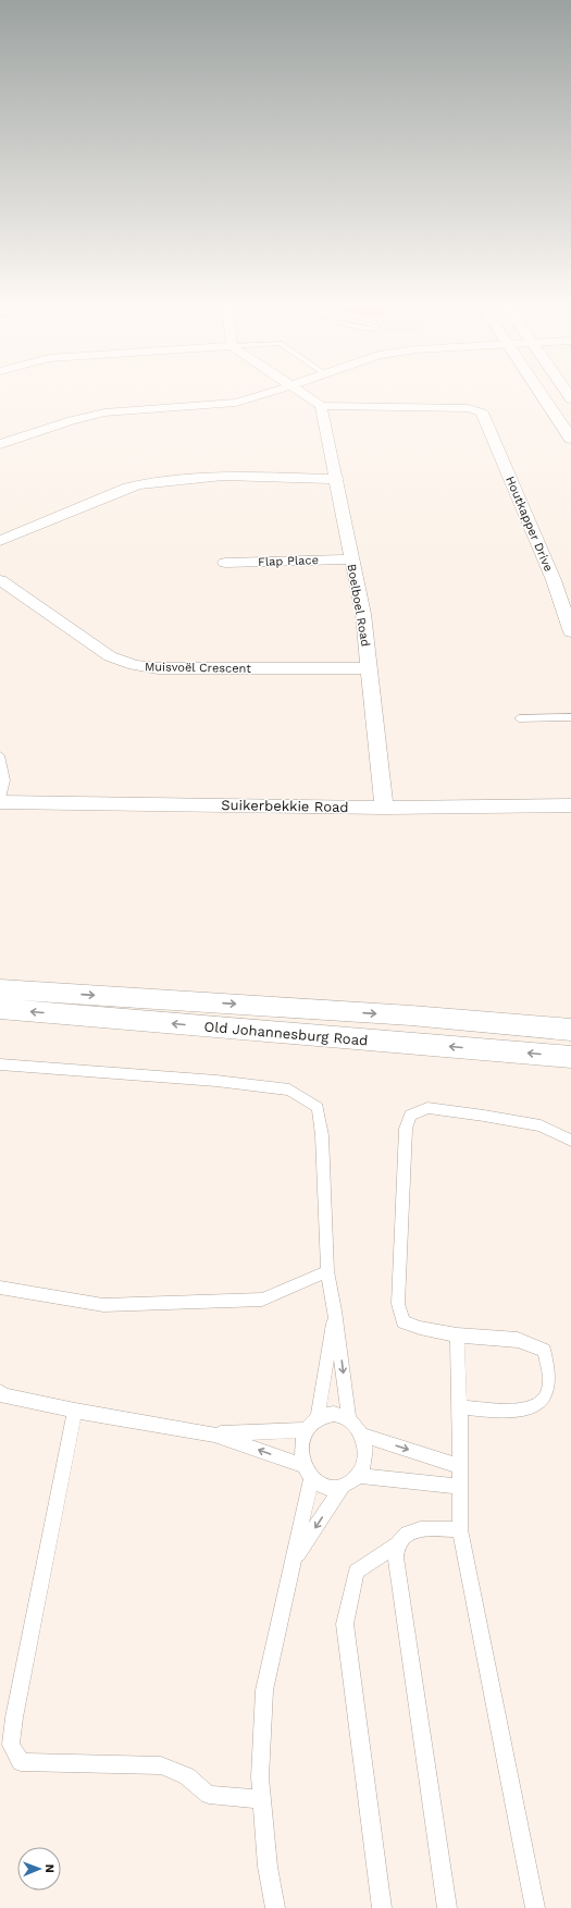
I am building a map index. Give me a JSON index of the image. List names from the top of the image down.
{
  "streets": {
    "main road": ["Old Johannesburg Road"],
    "street": [
      "Houtkapper Drive",
      "Flap Place",
      "Boelboel Road",
      "Muisvoël Crescent",
      "Suikerbekkie Road"
    ]
  },
  "crossings": [
    ["Houtkapper Drive", "Boelboel Road"],
    ["Flap Place", "Boelboel Road"],
    ["Boelboel Road", "Muisvoël Crescent"],
    ["Boelboel Road", "Suikerbekkie Road"]
  ],
  "north": "right"
}
